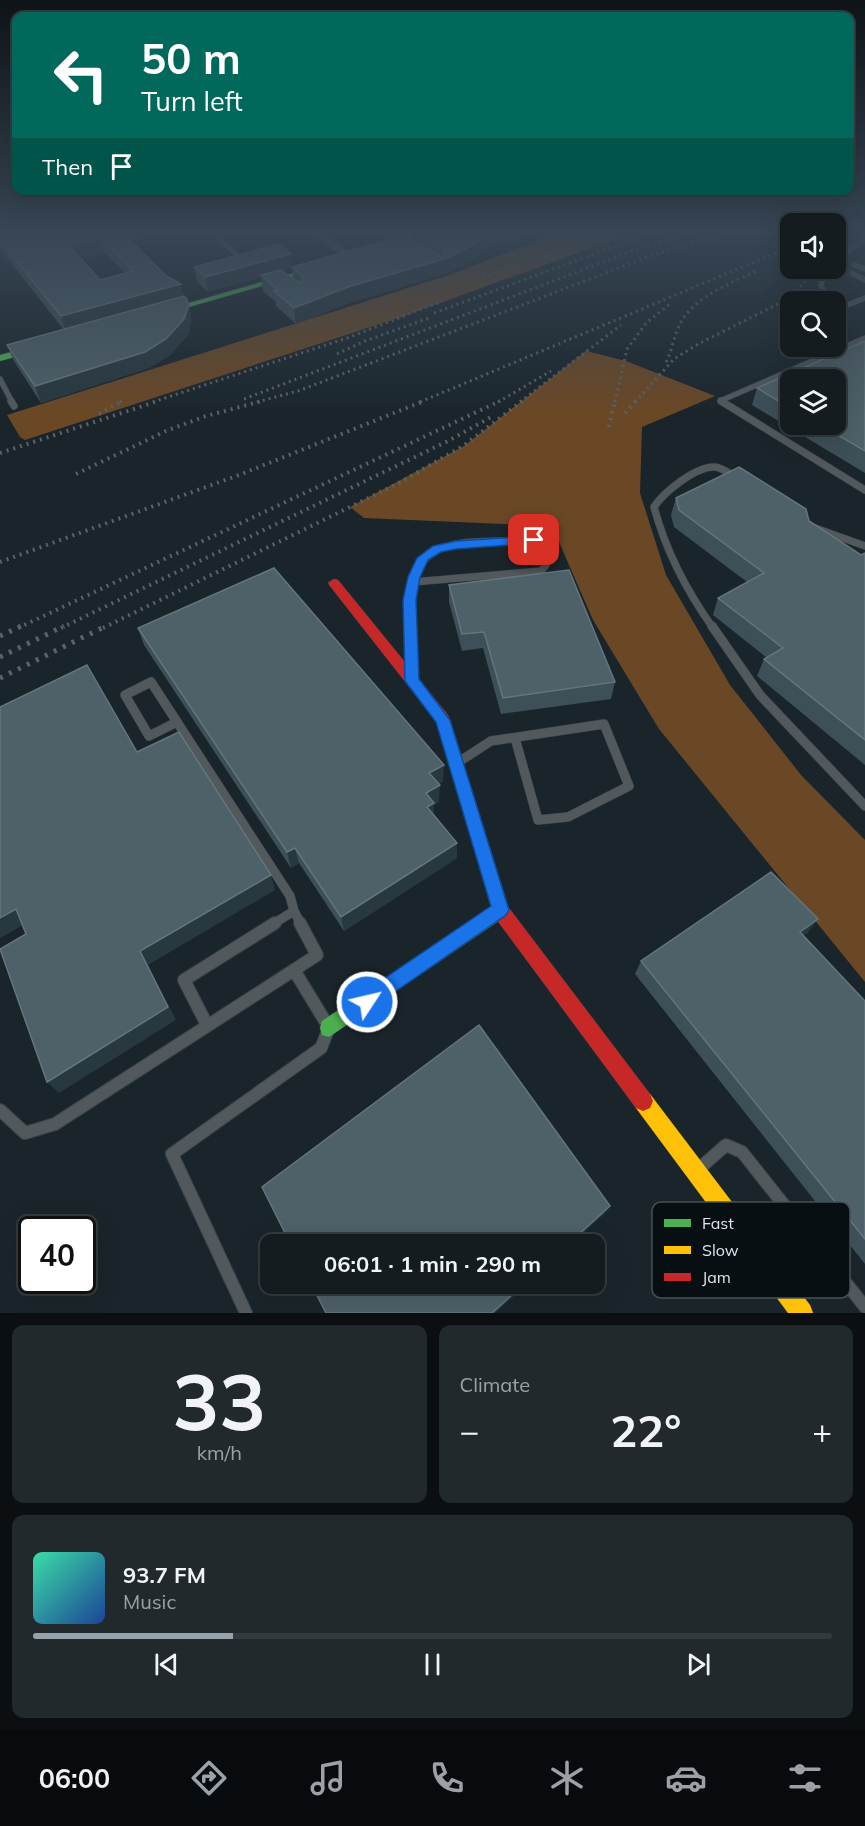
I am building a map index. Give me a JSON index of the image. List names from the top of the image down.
{
  "legend": ["Fast", "Slow", "Jam"],
  "page": {
    "turn": ["50 m", "Turn left"],
    "then": "Then",
    "limit": "40",
    "trip": "06:01 · 1 min · 290 m",
    "tile": [
      ["33", "km/h"],
      "Climate"
    ],
    "heat": ["−", "22°", "+"],
    "song": ["93.7 FM", "Music"],
    "tabs": "06:00"
  }
}
